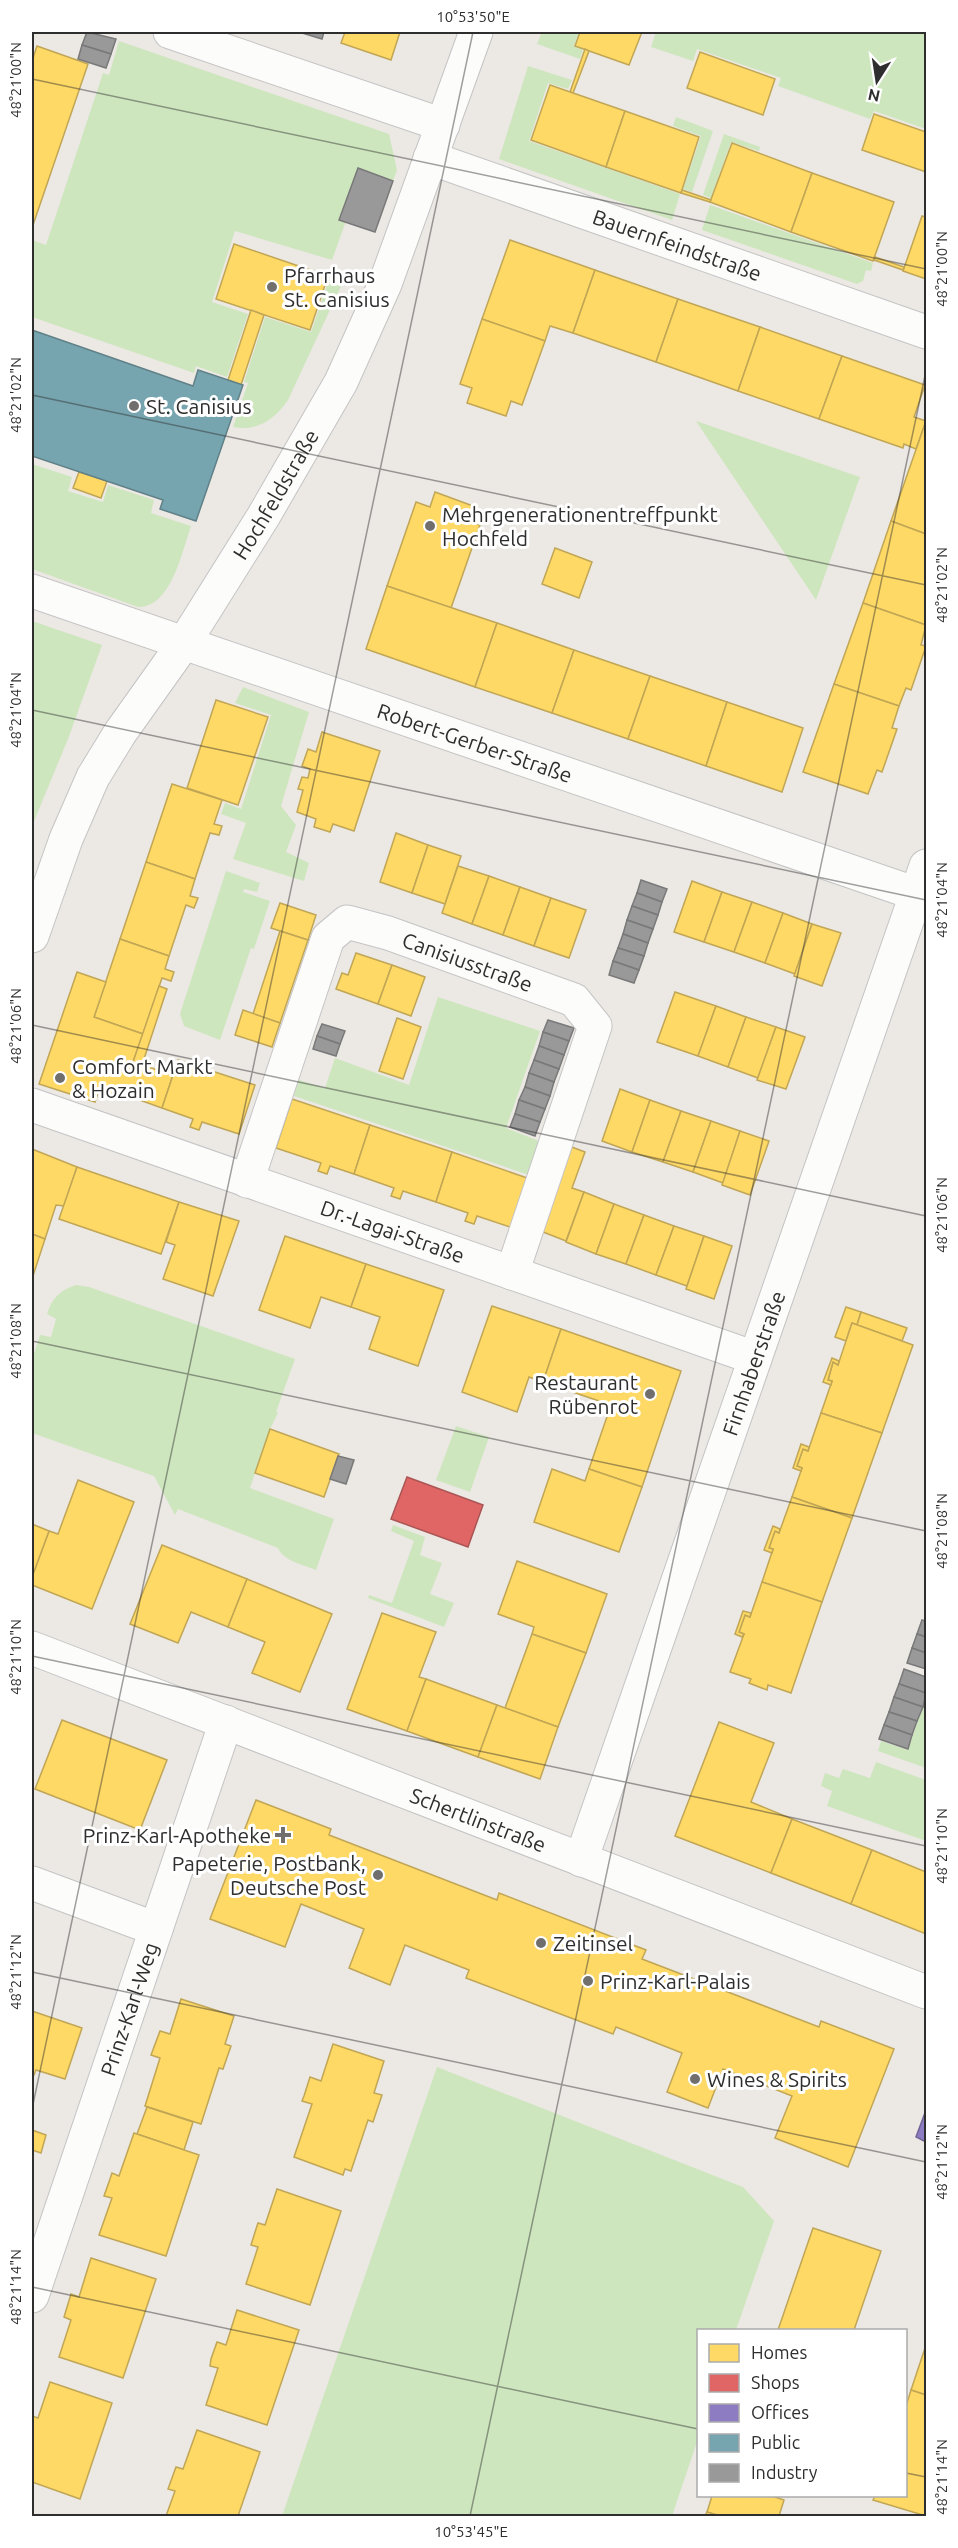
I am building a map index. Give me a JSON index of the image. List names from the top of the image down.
{
  "streets": {
    "street": [
      "Bauernfeindstraße",
      "Hochfeldstraße",
      "Robert-Gerber-Straße",
      "Canisiusstraße",
      "Dr.-Lagai-Straße",
      "Firnhaberstraße",
      "Schertlinstraße",
      "Prinz-Karl-Weg"
    ]
  },
  "crossings": [
    ["Bauernfeindstraße", "Hochfeldstraße"],
    ["Hochfeldstraße", "Robert-Gerber-Straße"],
    ["Robert-Gerber-Straße", "Firnhaberstraße"],
    ["Canisiusstraße", "Dr.-Lagai-Straße"],
    ["Dr.-Lagai-Straße", "Firnhaberstraße"],
    ["Firnhaberstraße", "Schertlinstraße"],
    ["Schertlinstraße", "Prinz-Karl-Weg"]
  ],
  "places": {
    "other": [
      "Pfarrhaus St. Canisius",
      "St. Canisius",
      "Mehrgenerationentreffpunkt Hochfeld",
      "Comfort Markt & Hozain",
      "Restaurant Rübenrot",
      "Papeterie, Postbank, Deutsche Post",
      "Zeitinsel",
      "Prinz-Karl-Palais",
      "Wines & Spirits"
    ],
    "health": ["Prinz-Karl-Apotheke"]
  },
  "legend": [
    "Homes",
    "Shops",
    "Offices",
    "Public",
    "Industry"
  ],
  "north": "bottom",
  "coordinates": [
    "10°53'50\"E",
    "48°21'00\"N",
    "48°21'02\"N",
    "48°21'04\"N",
    "48°21'06\"N",
    "48°21'08\"N",
    "48°21'10\"N",
    "48°21'12\"N",
    "48°21'14\"N",
    "10°53'45\"E"
  ]
}
